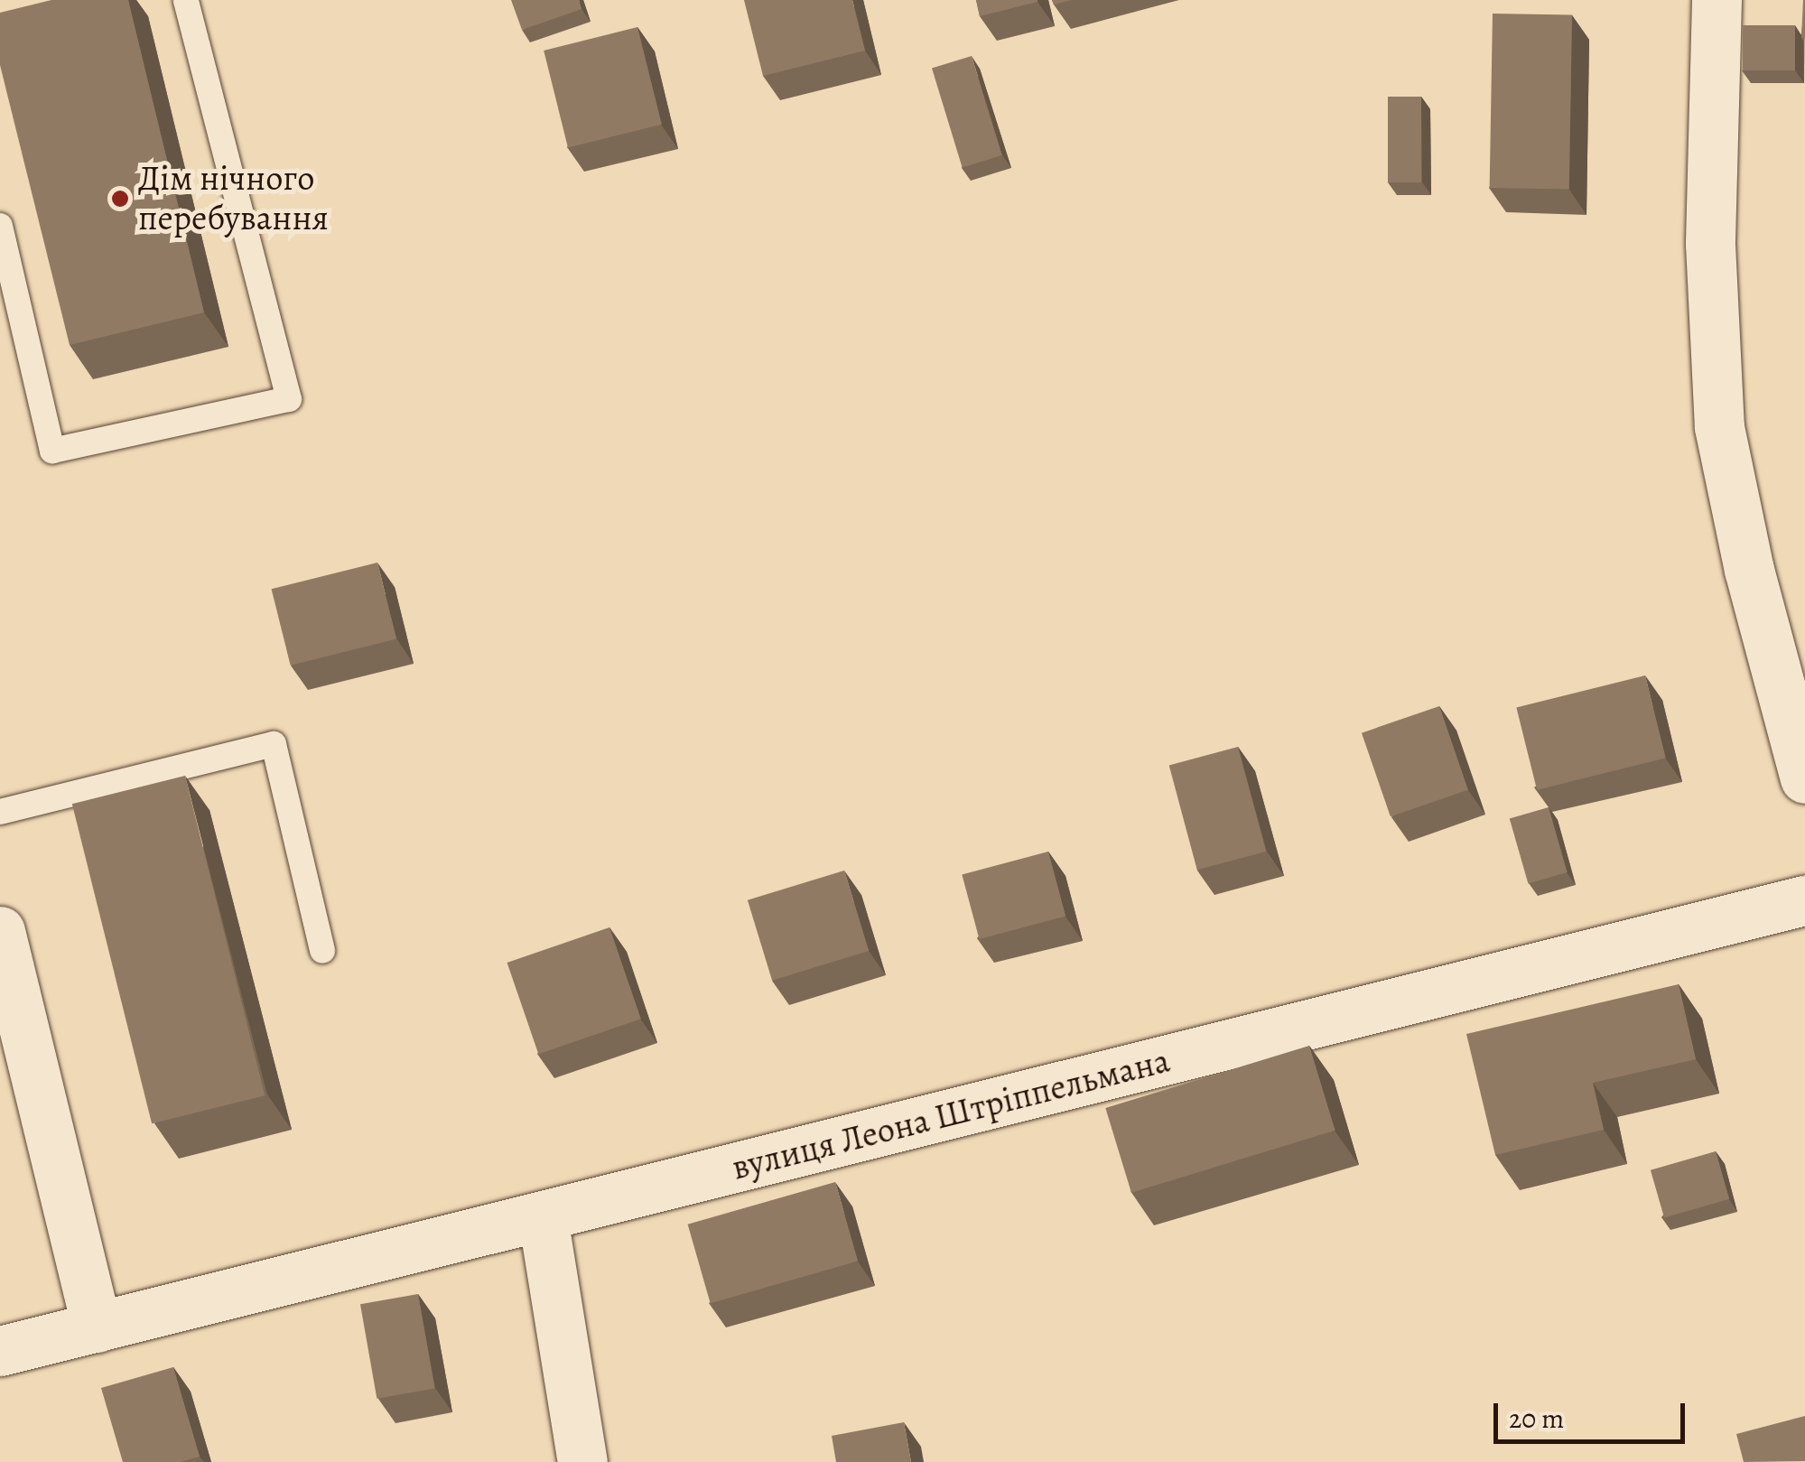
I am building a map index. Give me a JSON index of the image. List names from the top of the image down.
{
  "streets": {
    "street": ["вулиця Леона Штріппельмана"]
  },
  "places": ["Дім нічного перебування"],
  "scale_bar": "20 m"
}
